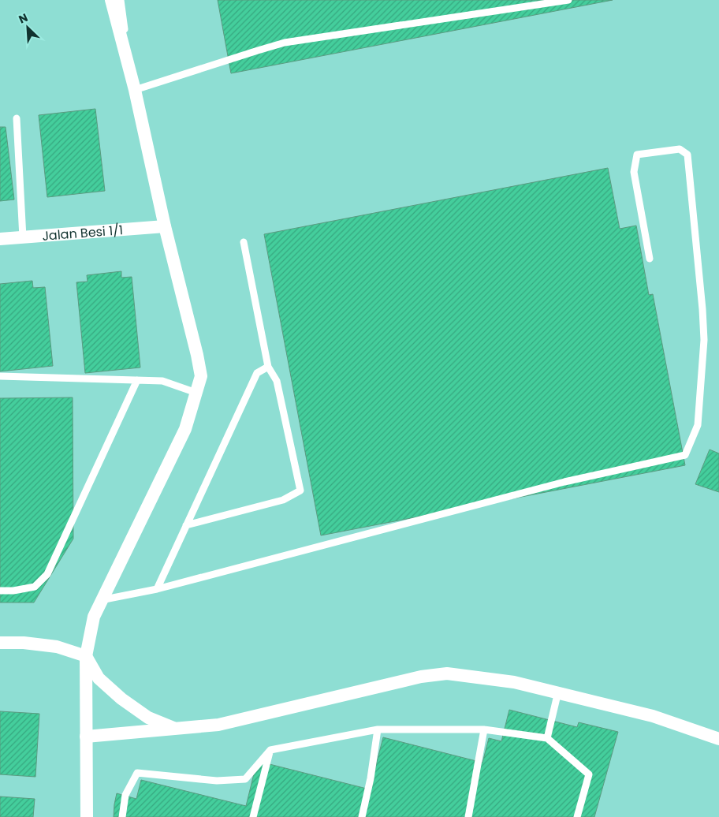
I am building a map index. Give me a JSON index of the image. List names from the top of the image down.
{
  "streets": {
    "street": ["Jalan Besi 1/1"]
  },
  "north": "top left"
}
